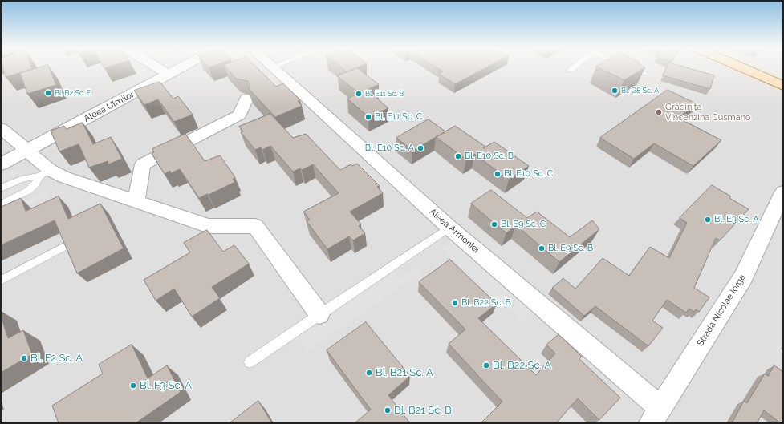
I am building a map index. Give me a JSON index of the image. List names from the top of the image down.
{
  "streets": {
    "street": ["Aleea Ulmilor", "Aleea Armoniei", "Strada Nicolae Iorga"]
  },
  "crossings": [
    ["Aleea Armoniei", "Strada Nicolae Iorga"]
  ],
  "places": [
    "Bl. G8 Sc. A",
    "Bl. B2 Sc. E",
    "Bl. E11 Sc. B",
    "Grădinița Vincenzina Cusmano",
    "Bl. E11 Sc. C",
    "Bl. E10 Sc. A",
    "Bl. E10 Sc. B",
    "Bl. E10 Sc. C",
    "Bl. E3 Sc. A",
    "Bl. E9 Sc. C",
    "Bl. E9 Sc. B",
    "Bl. B22 Sc. B",
    "Bl. F2 Sc. A",
    "Bl. B22 Sc. A",
    "Bl. B21 Sc. A",
    "Bl. F3 Sc. A",
    "Bl. B21 Sc. B"
  ]
}
